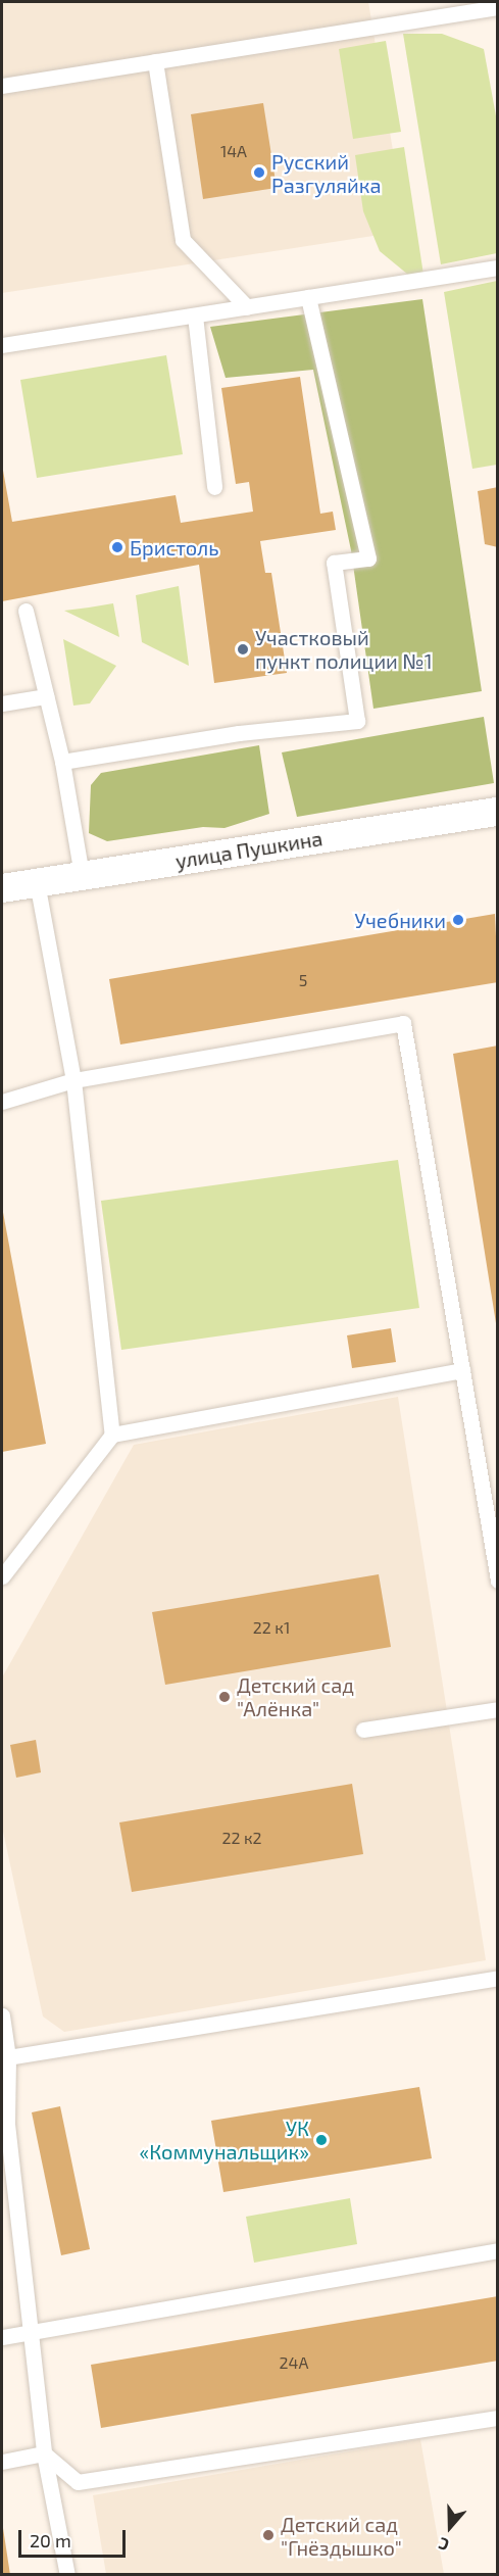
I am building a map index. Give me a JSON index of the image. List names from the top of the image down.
{
  "streets": {
    "street": ["улица Пушкина"]
  },
  "places": [
    "Русский Разгуляйка",
    "Бристоль",
    "Участковый пункт полиции №1",
    "Учебники",
    "Детский сад \"Алёнка\"",
    "УК «Коммунальщик»",
    "Детский сад \"Гнёздышко\""
  ],
  "house_numbers": [
    "14А",
    "5",
    "22 к1",
    "22 к2",
    "24А"
  ],
  "scale_bar": "20 m",
  "north": "bottom"
}
